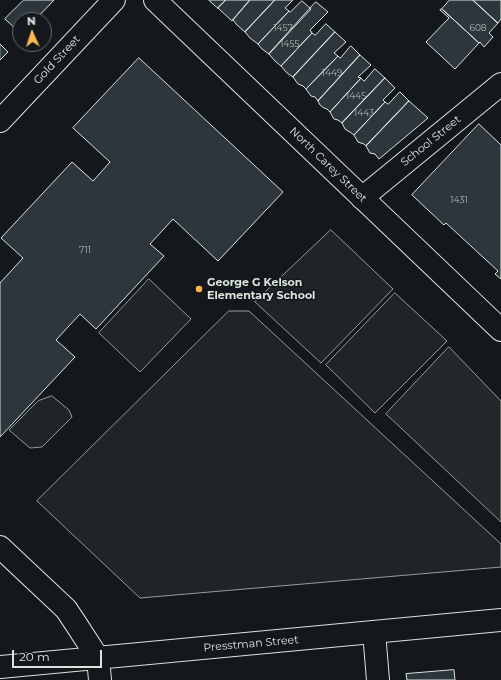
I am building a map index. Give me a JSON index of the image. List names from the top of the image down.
{
  "streets": {
    "street": [
      "Gold Street",
      "School Street",
      "North Carey Street",
      "Presstman Street"
    ]
  },
  "crossings": [
    ["School Street", "North Carey Street"]
  ],
  "places": ["George G Kelson Elementary School"],
  "house_numbers": [
    "1457",
    "608",
    "1455",
    "1449",
    "1445",
    "1443",
    "1431",
    "711"
  ],
  "scale_bar": "20 m",
  "north": "top"
}
